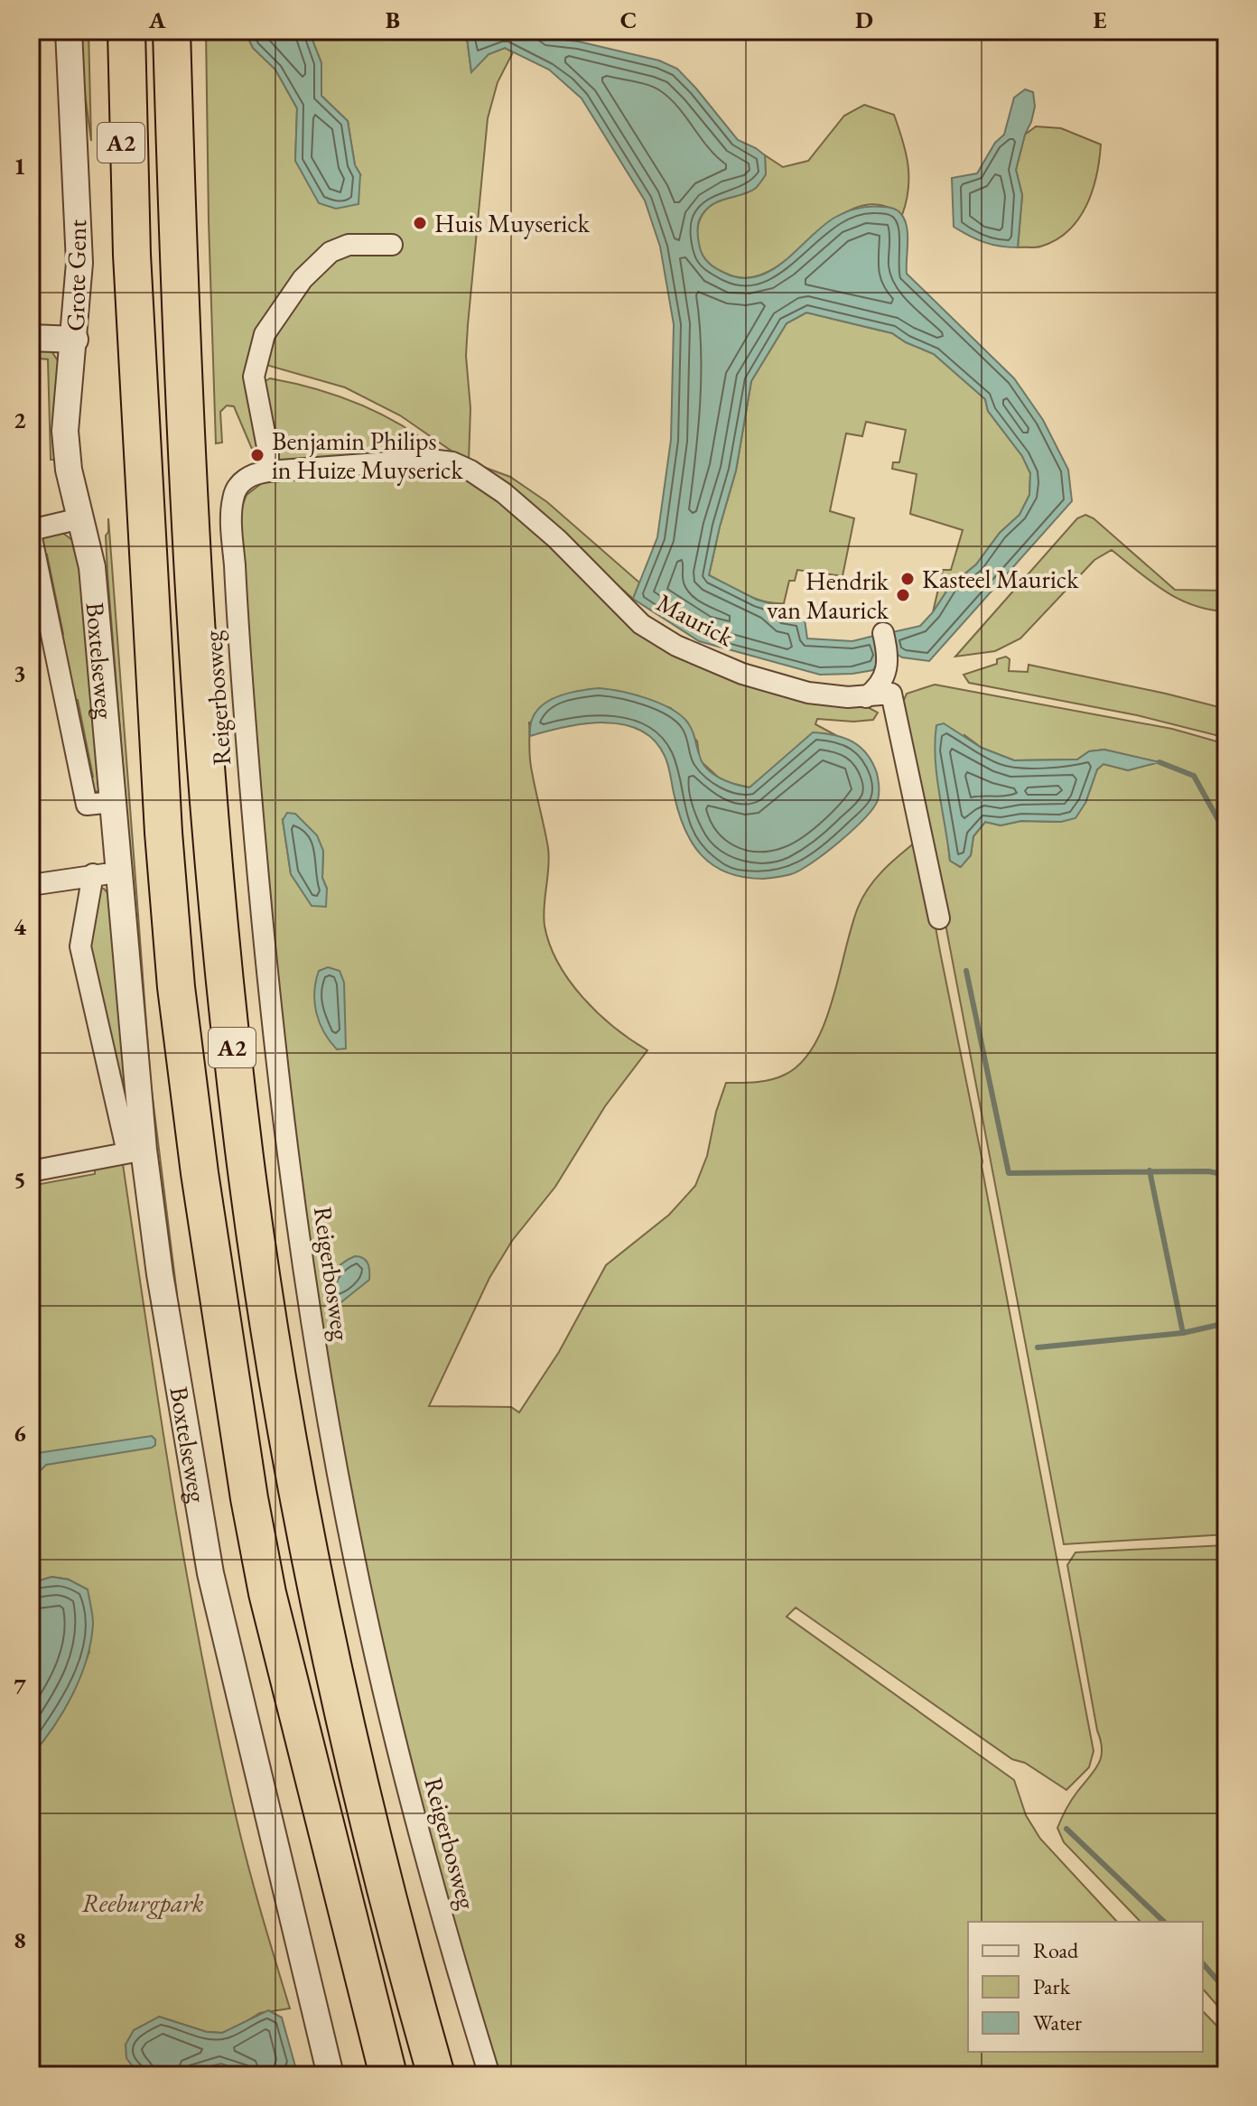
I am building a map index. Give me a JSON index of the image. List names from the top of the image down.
{
  "streets": {
    "highway": ["A2"],
    "street": [
      "Grote Gent",
      "Maurick",
      "Boxtelseweg",
      "Reigerbosweg"
    ]
  },
  "crossings": [
    ["Grote Gent", "Boxtelseweg"],
    ["Maurick", "Reigerbosweg"]
  ],
  "parks": ["Reeburgpark"],
  "places": [
    "Huis Muyserick",
    "Benjamin Philips in Huize Muyserick",
    "Kasteel Maurick",
    "Hendrik van Maurick"
  ],
  "legend": ["Road", "Park", "Water"],
  "grid": {
    "columns": [
      "A",
      "B",
      "C",
      "D",
      "E"
    ],
    "rows": [
      "1",
      "2",
      "3",
      "4",
      "5",
      "6",
      "7",
      "8"
    ]
  }
}
